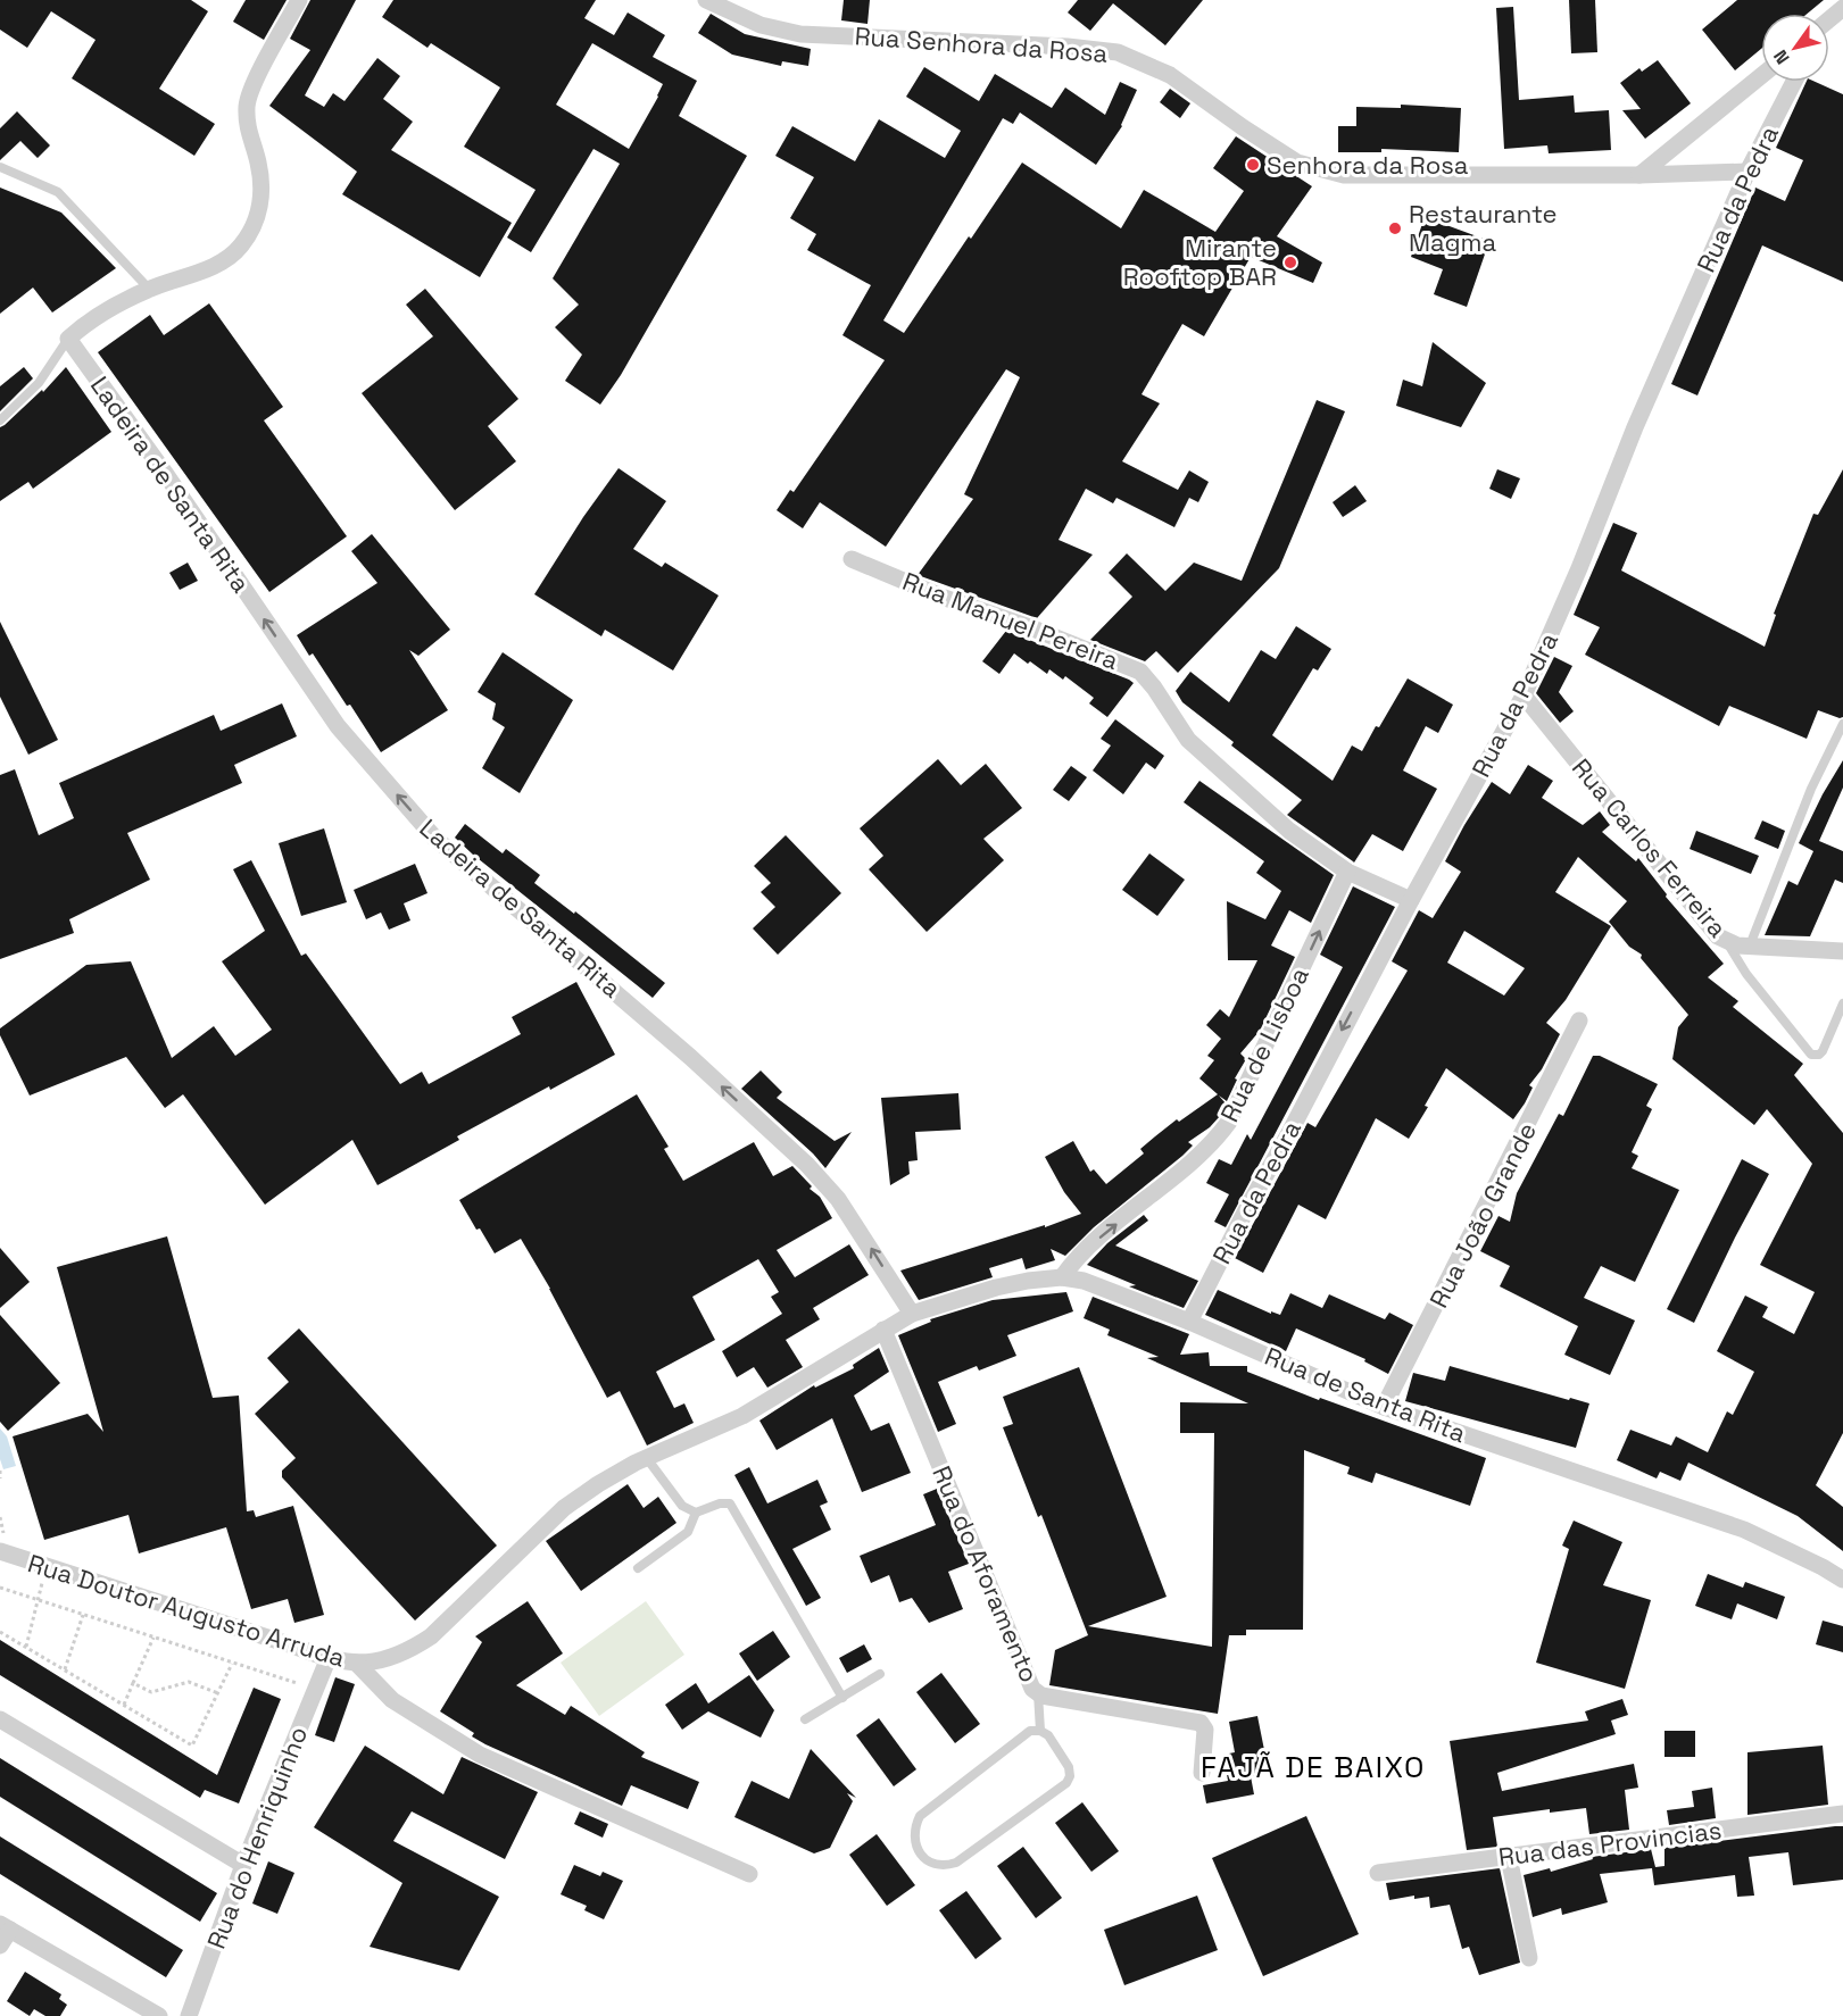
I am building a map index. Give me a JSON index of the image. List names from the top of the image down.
{
  "streets": {
    "street": [
      "Rua Senhora da Rosa",
      "Rua da Pedra",
      "Ladeira de Santa Rita",
      "Rua Manuel Pereira",
      "Rua Carlos Ferreira",
      "Rua de Lisboa",
      "Rua João Grande",
      "Rua de Santa Rita",
      "Rua do Aforamento",
      "Rua Doutor Augusto Arruda",
      "Rua do Henriquinho",
      "Rua das Provincias"
    ]
  },
  "crossings": [
    ["Rua Senhora da Rosa", "Rua da Pedra"],
    ["Rua da Pedra", "Rua Manuel Pereira"],
    ["Rua da Pedra", "Rua Carlos Ferreira"],
    ["Rua da Pedra", "Rua de Santa Rita"],
    ["Ladeira de Santa Rita", "Rua de Santa Rita"],
    ["Rua Manuel Pereira", "Rua de Lisboa"],
    ["Rua de Lisboa", "Rua de Santa Rita"],
    ["Rua João Grande", "Rua de Santa Rita"],
    ["Rua de Santa Rita", "Rua do Aforamento"],
    ["Rua de Santa Rita", "Rua Doutor Augusto Arruda"],
    ["Rua do Aforamento", "Rua Doutor Augusto Arruda"],
    ["Rua Doutor Augusto Arruda", "Rua do Henriquinho"]
  ],
  "one_way": ["Ladeira de Santa Rita", "Rua de Lisboa"],
  "districts": ["FAJÃ DE BAIXO"],
  "places": ["Senhora da Rosa", "Restaurante Magma", "Mirante Rooftop BAR"],
  "north": "bottom left"
}
